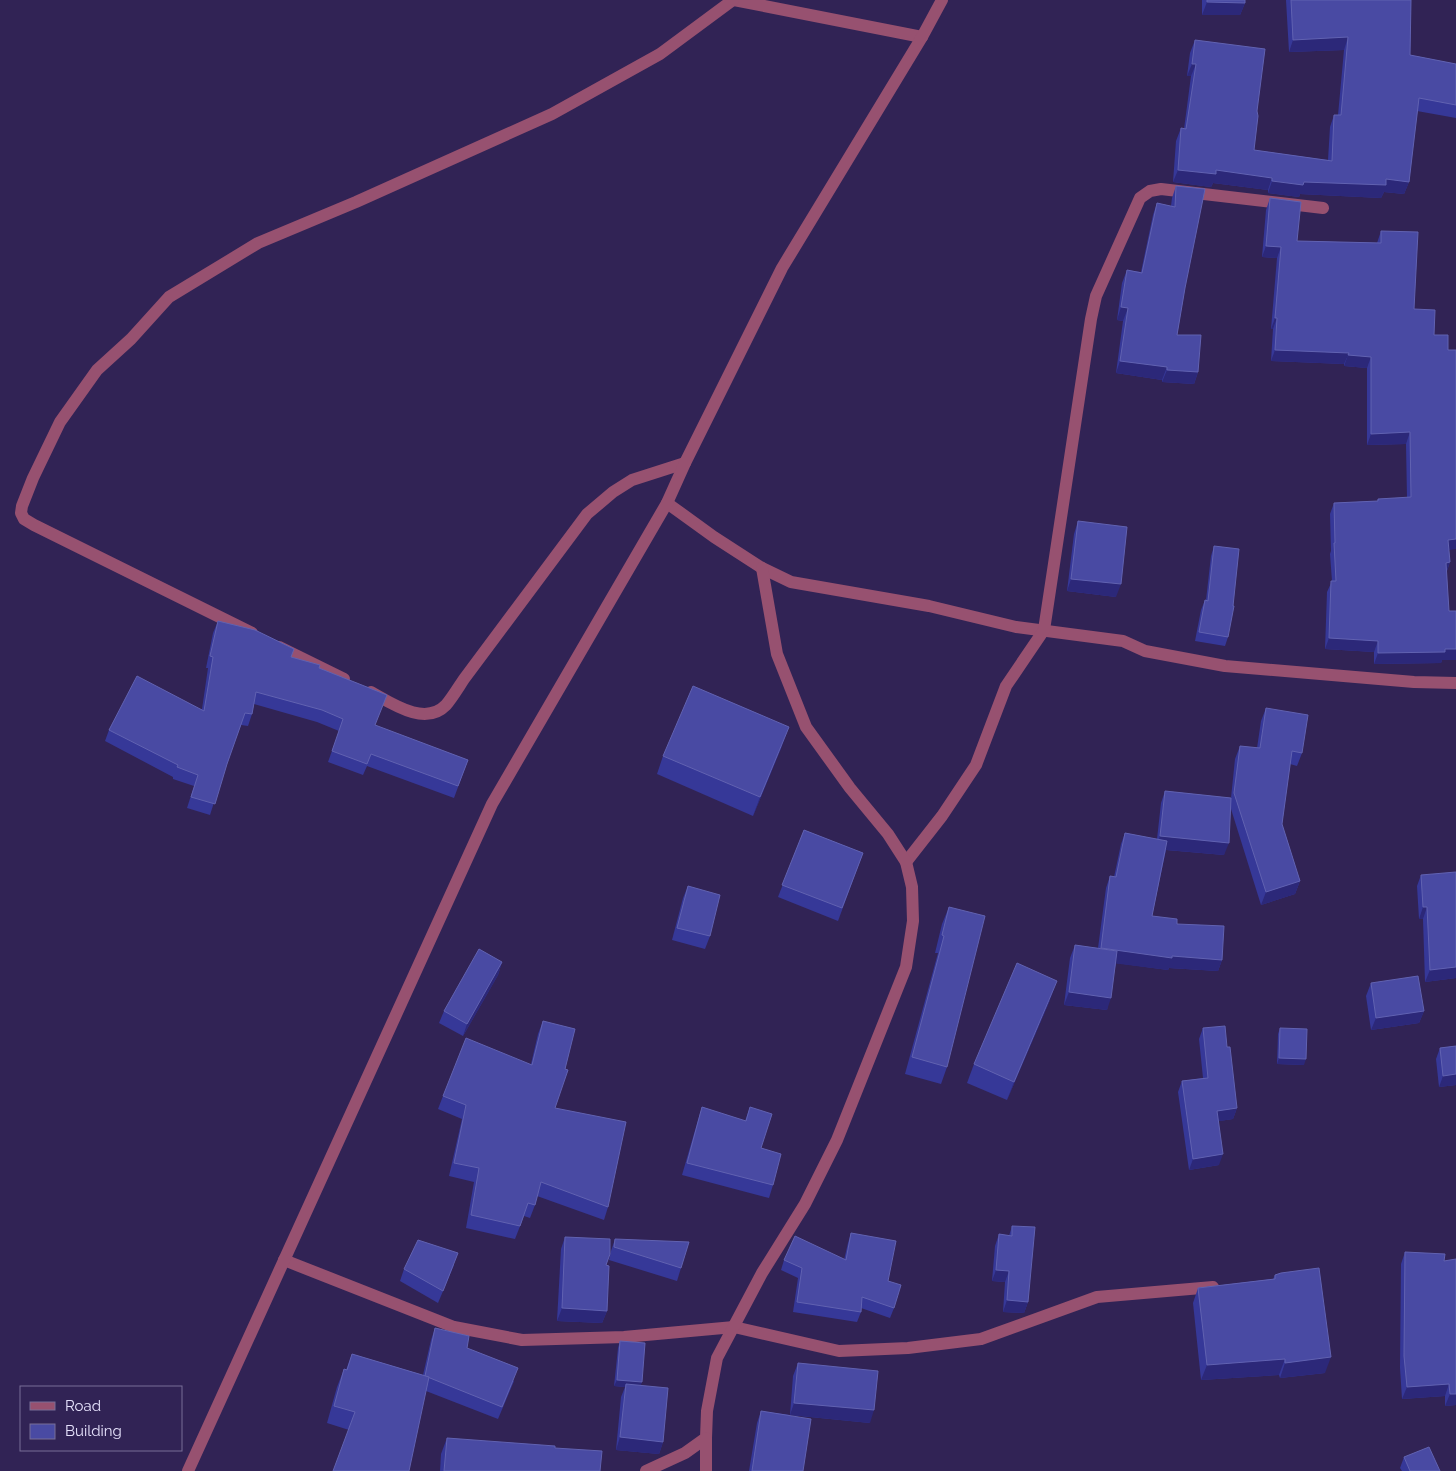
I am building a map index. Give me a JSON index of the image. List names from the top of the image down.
{
  "legend": ["Road", "Building"]
}
